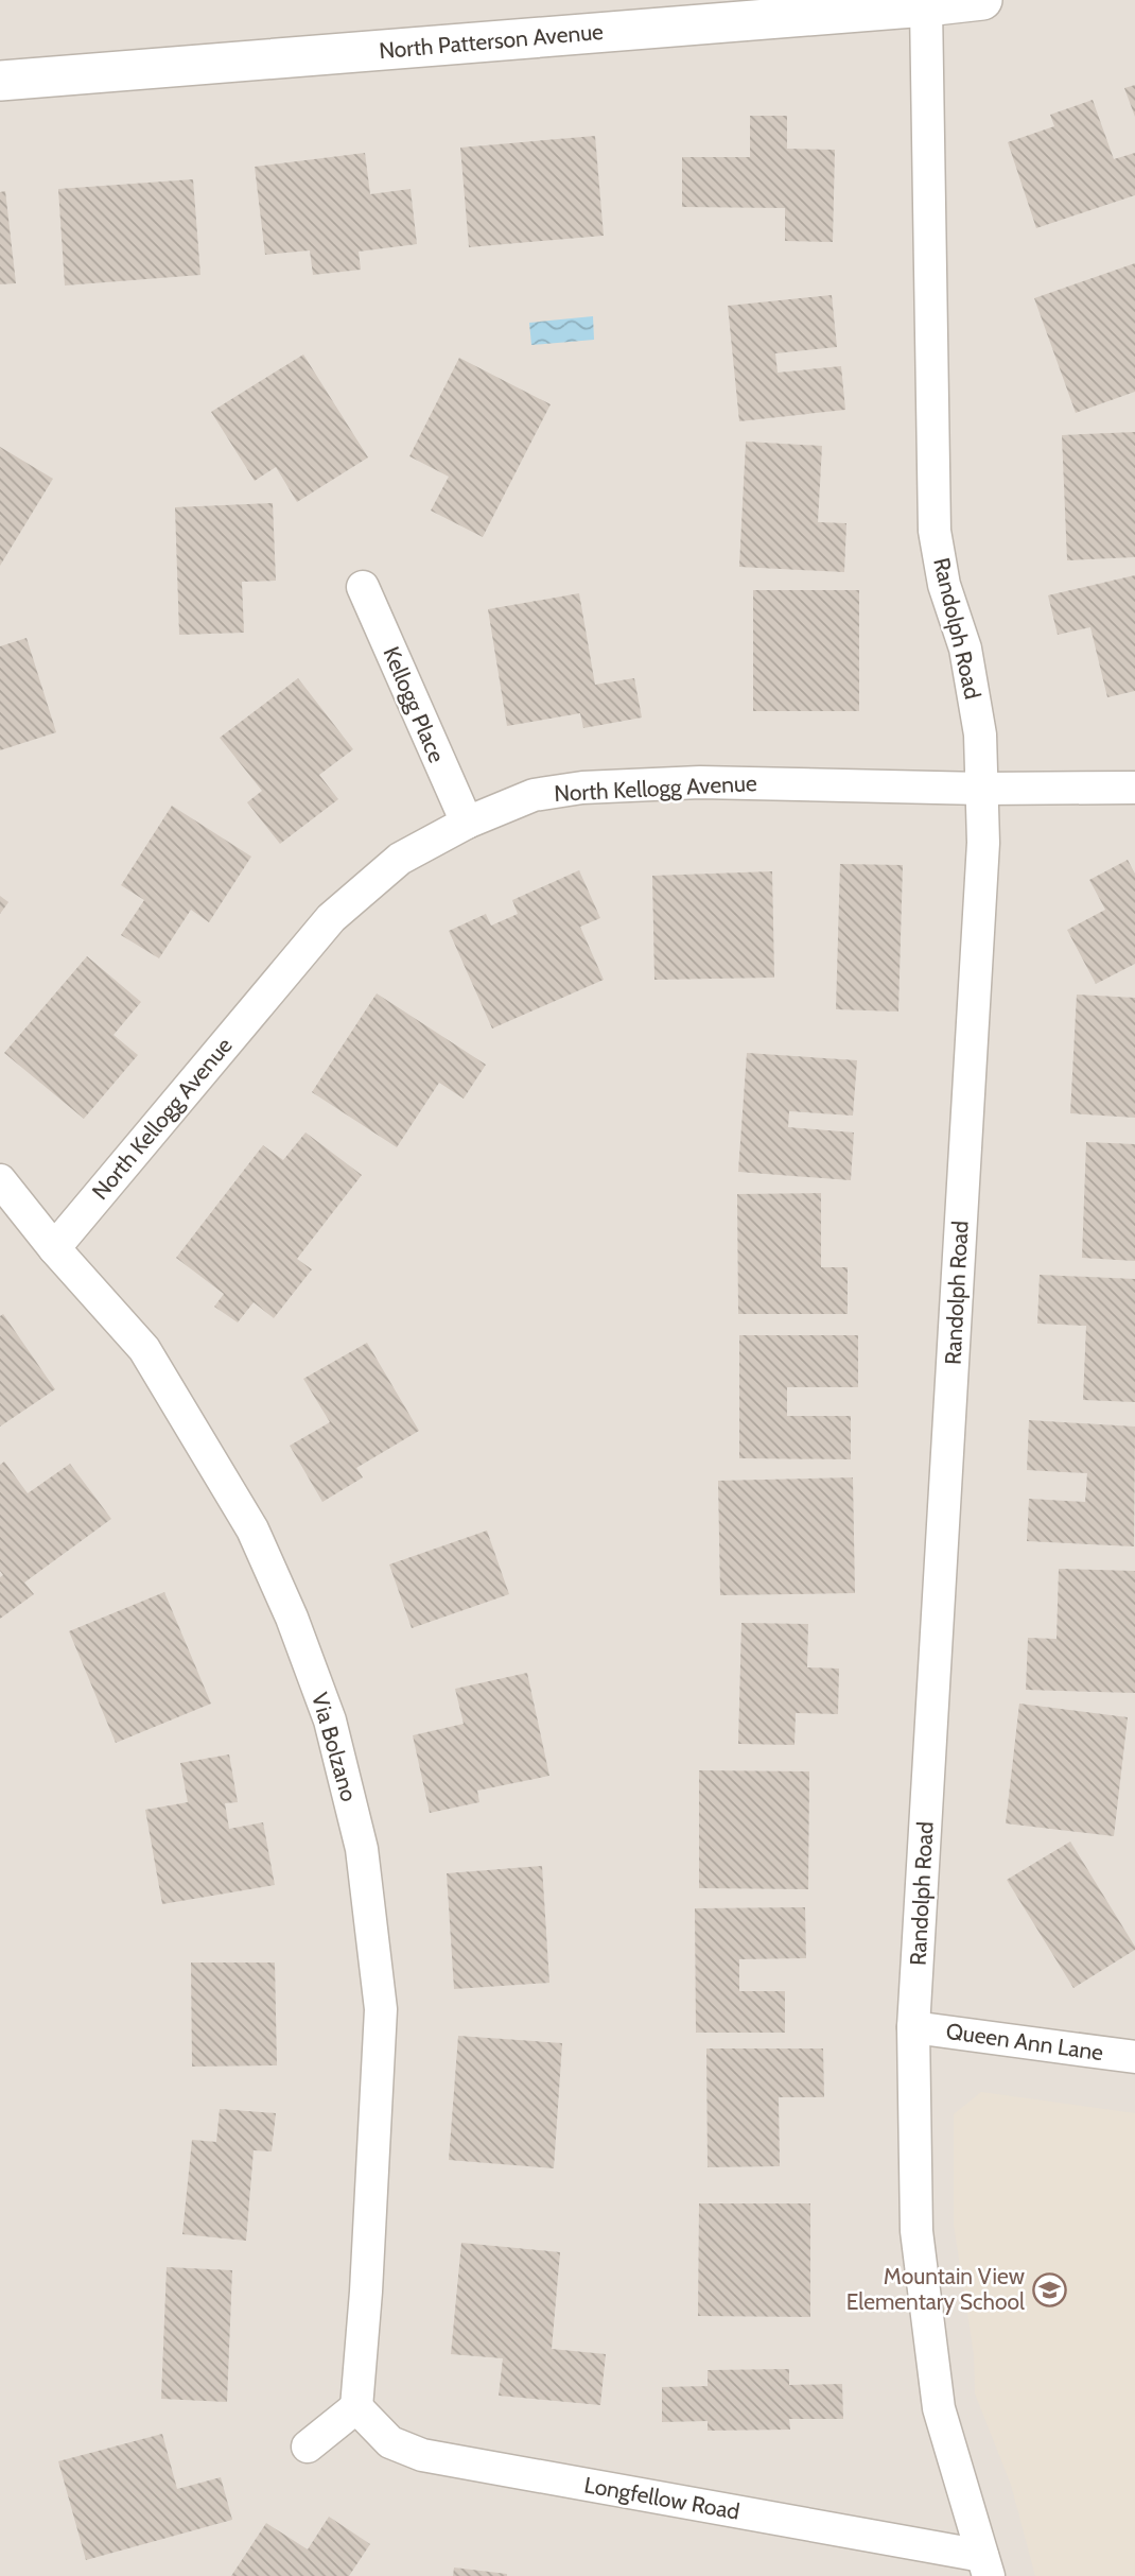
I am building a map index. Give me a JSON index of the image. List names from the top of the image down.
{
  "streets": {
    "street": [
      "North Patterson Avenue",
      "Randolph Road",
      "Kellogg Place",
      "North Kellogg Avenue",
      "Via Bolzano",
      "Queen Ann Lane",
      "Longfellow Road"
    ]
  },
  "crossings": [
    ["North Patterson Avenue", "Randolph Road"],
    ["Randolph Road", "North Kellogg Avenue"],
    ["Randolph Road", "Queen Ann Lane"],
    ["Randolph Road", "Longfellow Road"],
    ["Kellogg Place", "North Kellogg Avenue"],
    ["North Kellogg Avenue", "Via Bolzano"],
    ["Via Bolzano", "Longfellow Road"]
  ],
  "places": {
    "school or university": ["Mountain View Elementary School"]
  }
}
